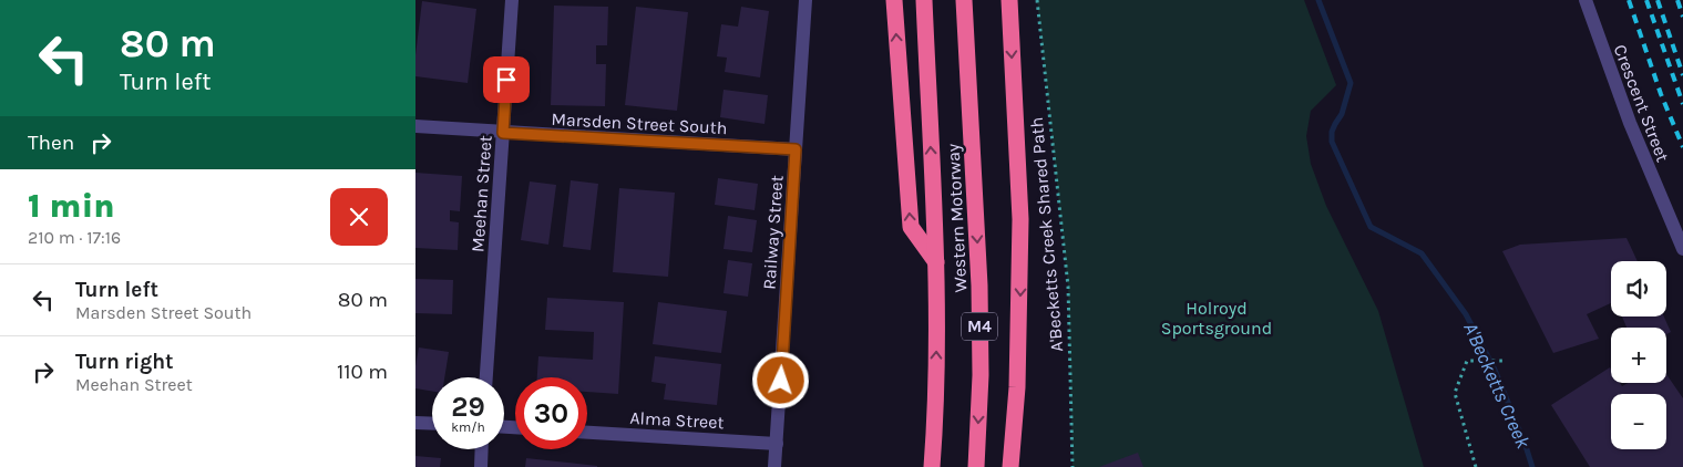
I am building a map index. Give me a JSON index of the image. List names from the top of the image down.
{
  "streets": {
    "highway": ["Western Motorway", "M4"],
    "street": [
      "Crescent Street",
      "Marsden Street South",
      "Meehan Street",
      "Railway Street",
      "Alma Street"
    ],
    "path": ["A'Becketts Creek Shared Path"]
  },
  "crossings": [
    ["Marsden Street South", "Meehan Street"],
    ["Marsden Street South", "Railway Street"],
    ["Railway Street", "Alma Street"]
  ],
  "water": ["A'Becketts Creek"],
  "parks": ["Holroyd Sportsground"],
  "page": {
    "turn": ["80 m", "Turn left"],
    "then": "Then",
    "heading": ["1 min", "210 m · 17:16"],
    "map_buttons": ["+", "−"],
    "list": [
      {
        "name": "Turn left",
        "note": "Marsden Street South",
        "value": "80 m"
      },
      {
        "name": "Turn right",
        "note": "Meehan Street",
        "value": "110 m"
      }
    ],
    "speed": "29 km/h",
    "limit": "30"
  }
}
